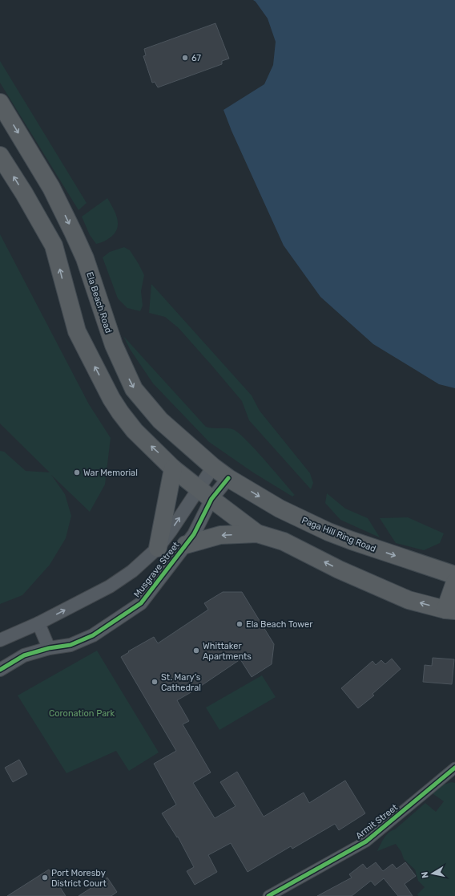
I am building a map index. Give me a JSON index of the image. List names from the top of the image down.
{
  "streets": {
    "highway": ["Ela Beach Road", "Paga Hill Ring Road"],
    "street": ["Musgrave Street", "Armit Street"]
  },
  "crossings": [
    ["Ela Beach Road", "Paga Hill Ring Road"],
    ["Ela Beach Road", "Musgrave Street"],
    ["Paga Hill Ring Road", "Musgrave Street"]
  ],
  "parks": ["Coronation Park"],
  "places": [
    "67",
    "War Memorial",
    "Ela Beach Tower",
    "Whittaker Apartments",
    "St. Mary’s Cathedral",
    "Port Moresby District Court"
  ],
  "north": "left"
}
